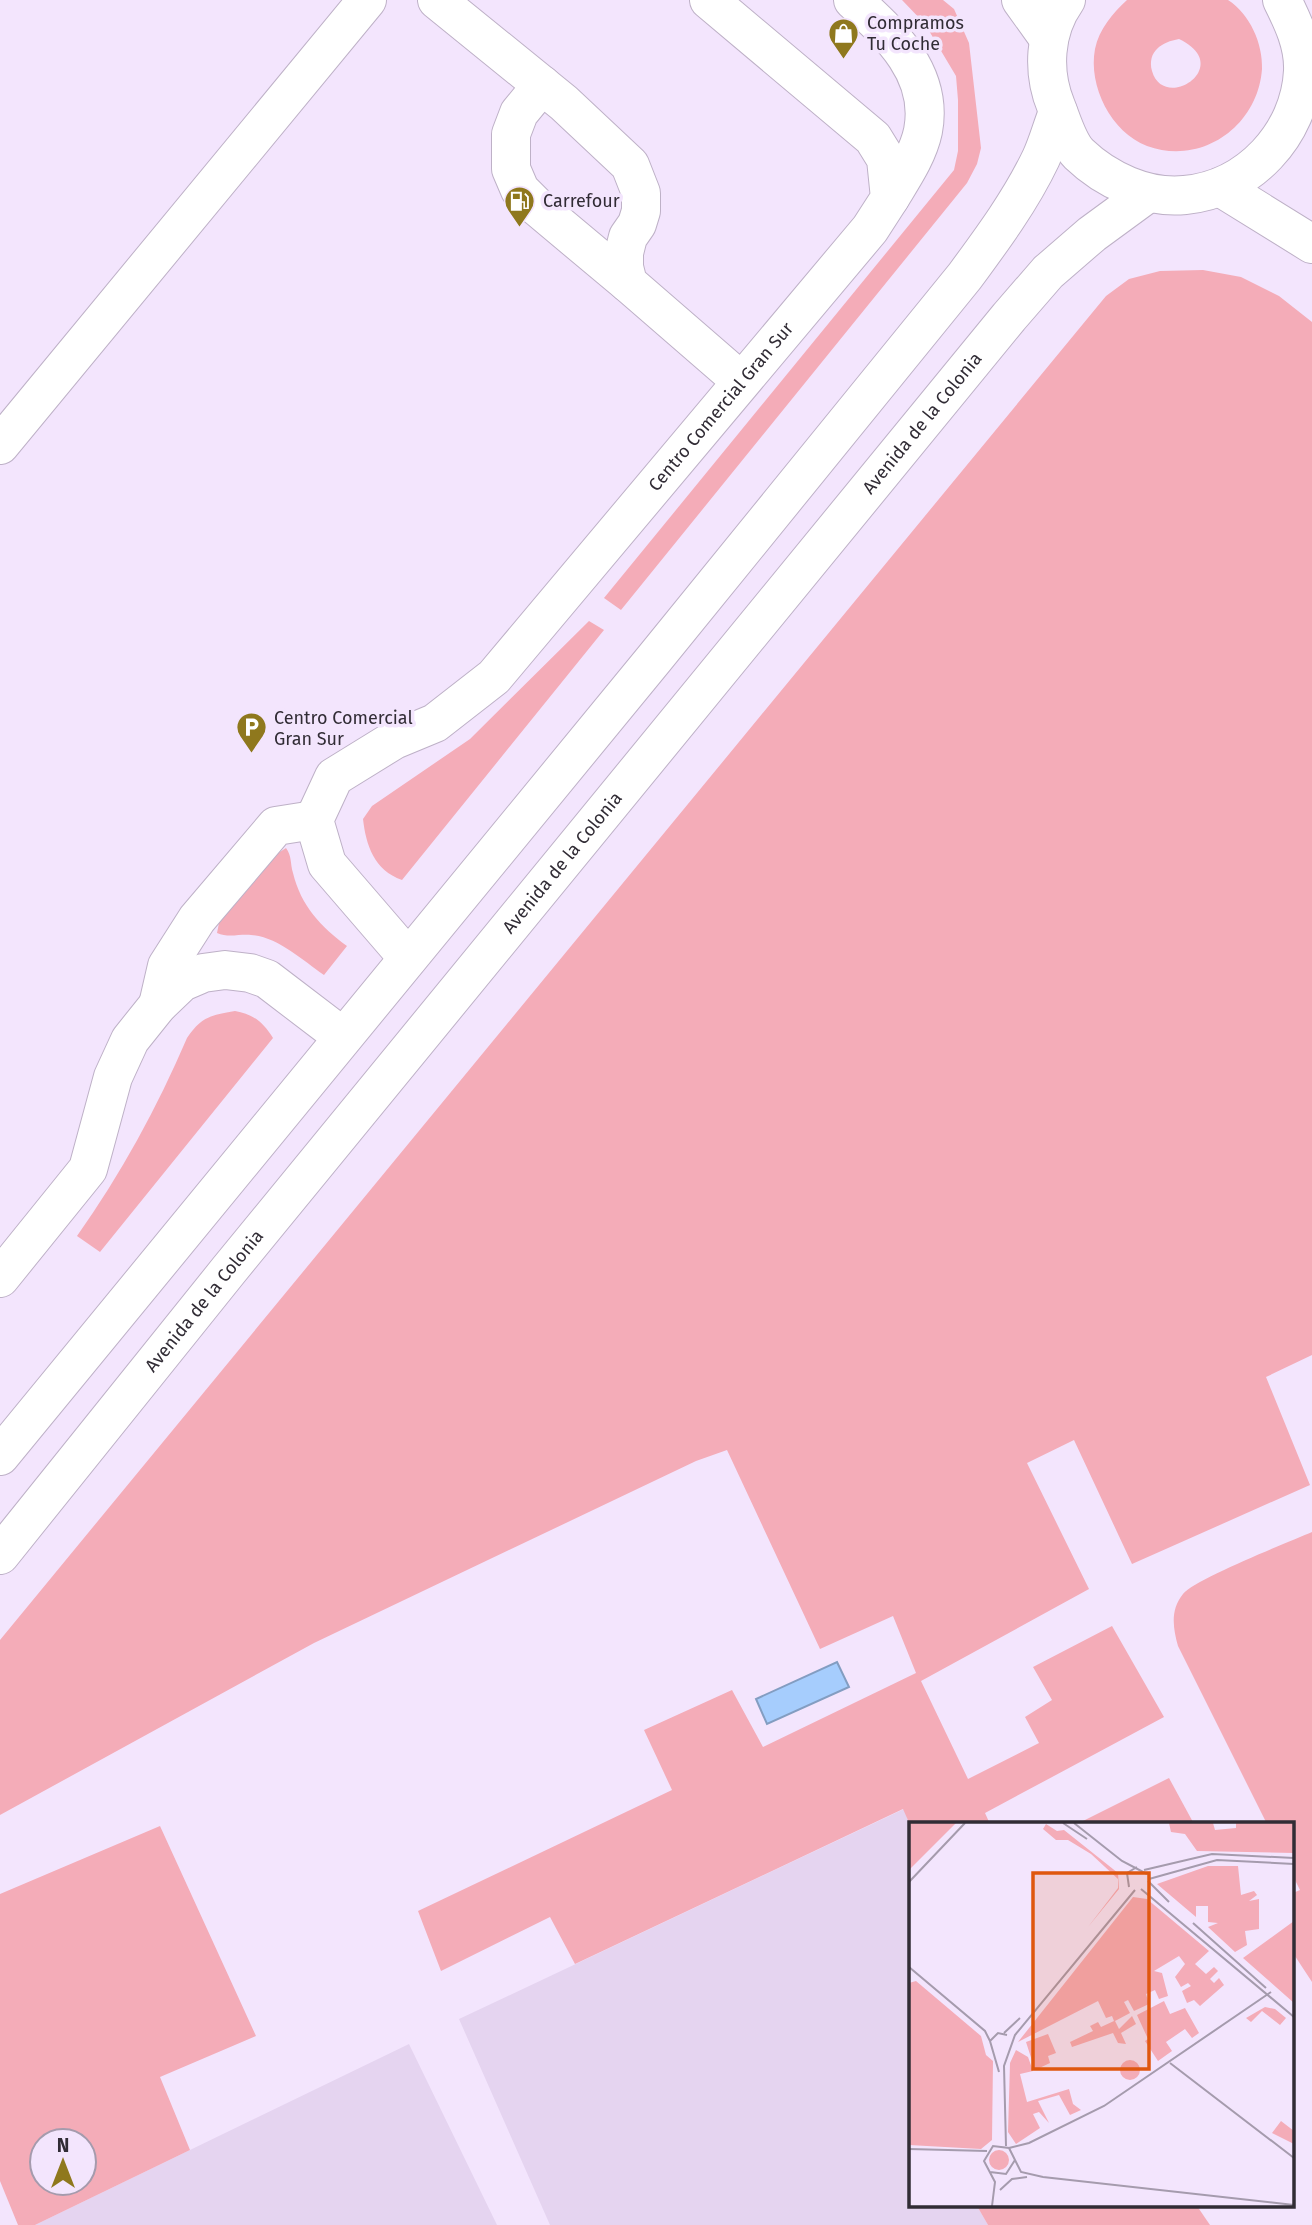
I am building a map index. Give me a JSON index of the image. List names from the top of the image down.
{
  "streets": {
    "main road": ["Centro Comercial Gran Sur", "Avenida de la Colonia"]
  },
  "places": {
    "shop": ["Compramos Tu Coche"],
    "fuel station": ["Carrefour"],
    "parking": ["Centro Comercial Gran Sur"]
  },
  "north": "top"
}
